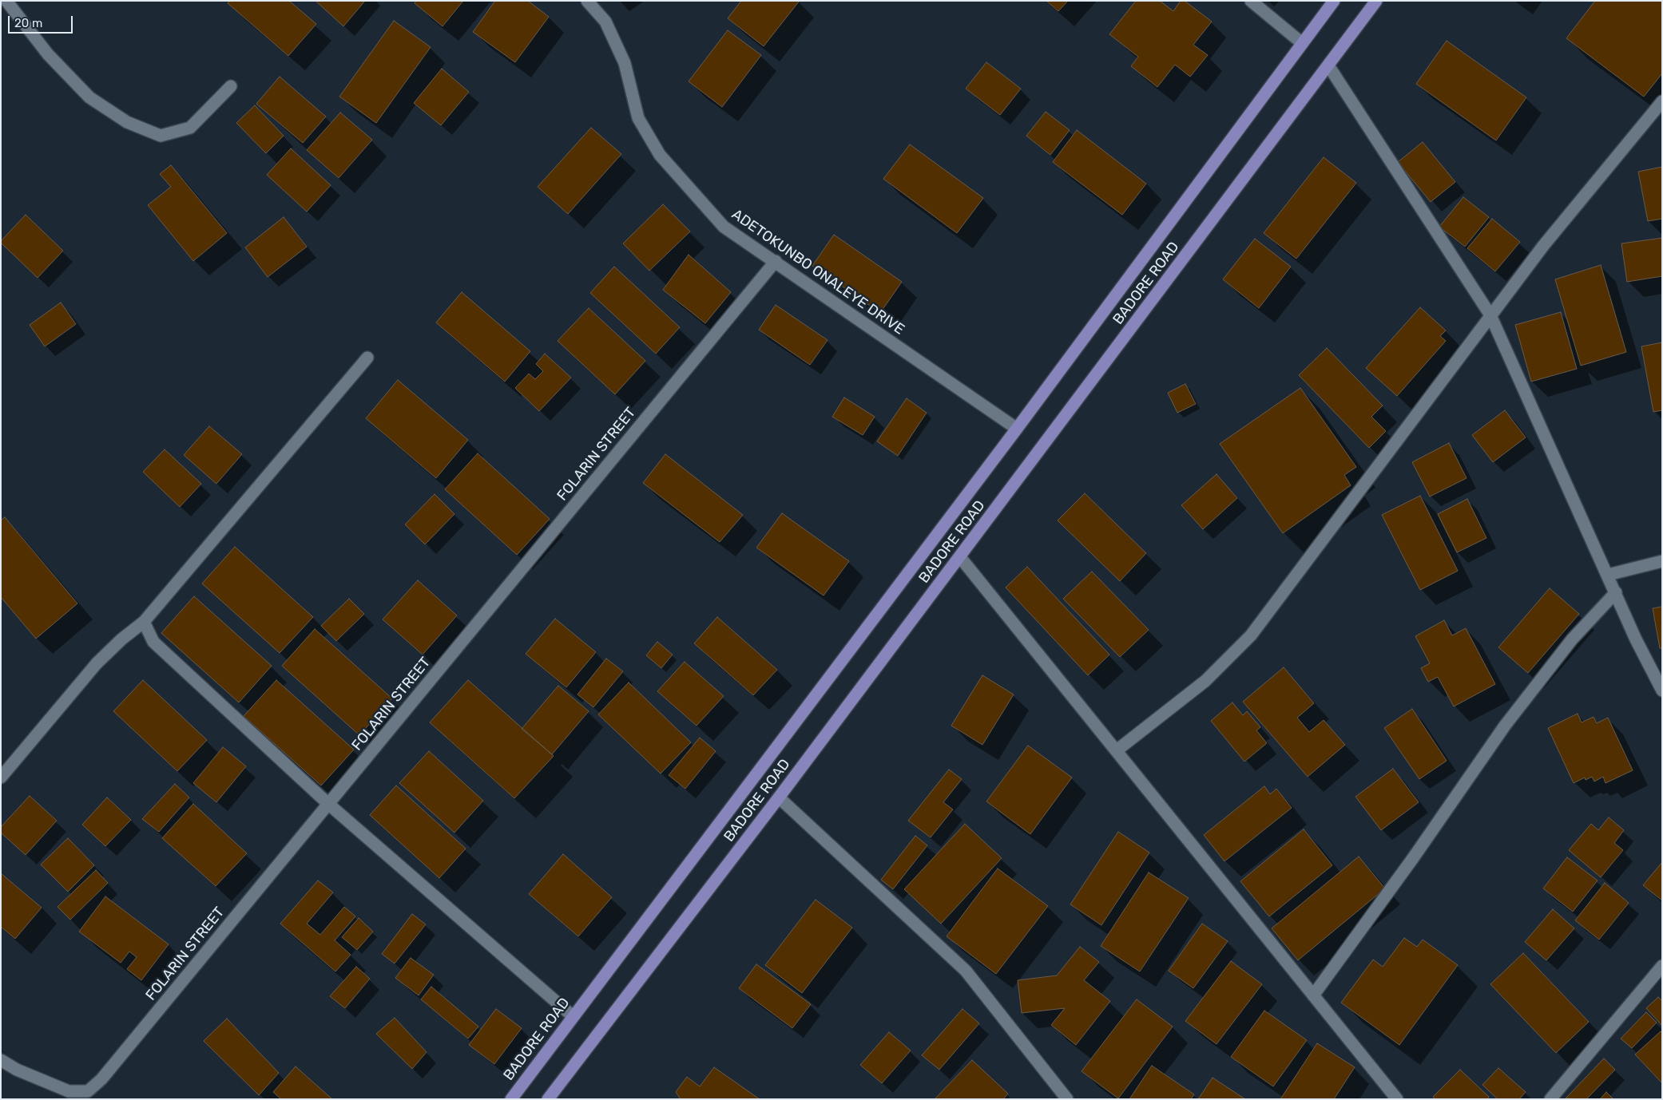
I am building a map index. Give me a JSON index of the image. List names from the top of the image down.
{
  "streets": {
    "main road": ["BADORE ROAD"],
    "street": ["ADETOKUNBO ONALEYE DRIVE", "FOLARIN STREET"]
  },
  "crossings": [
    ["ADETOKUNBO ONALEYE DRIVE", "BADORE ROAD"],
    ["ADETOKUNBO ONALEYE DRIVE", "FOLARIN STREET"]
  ],
  "scale_bar": "20 m"
}
